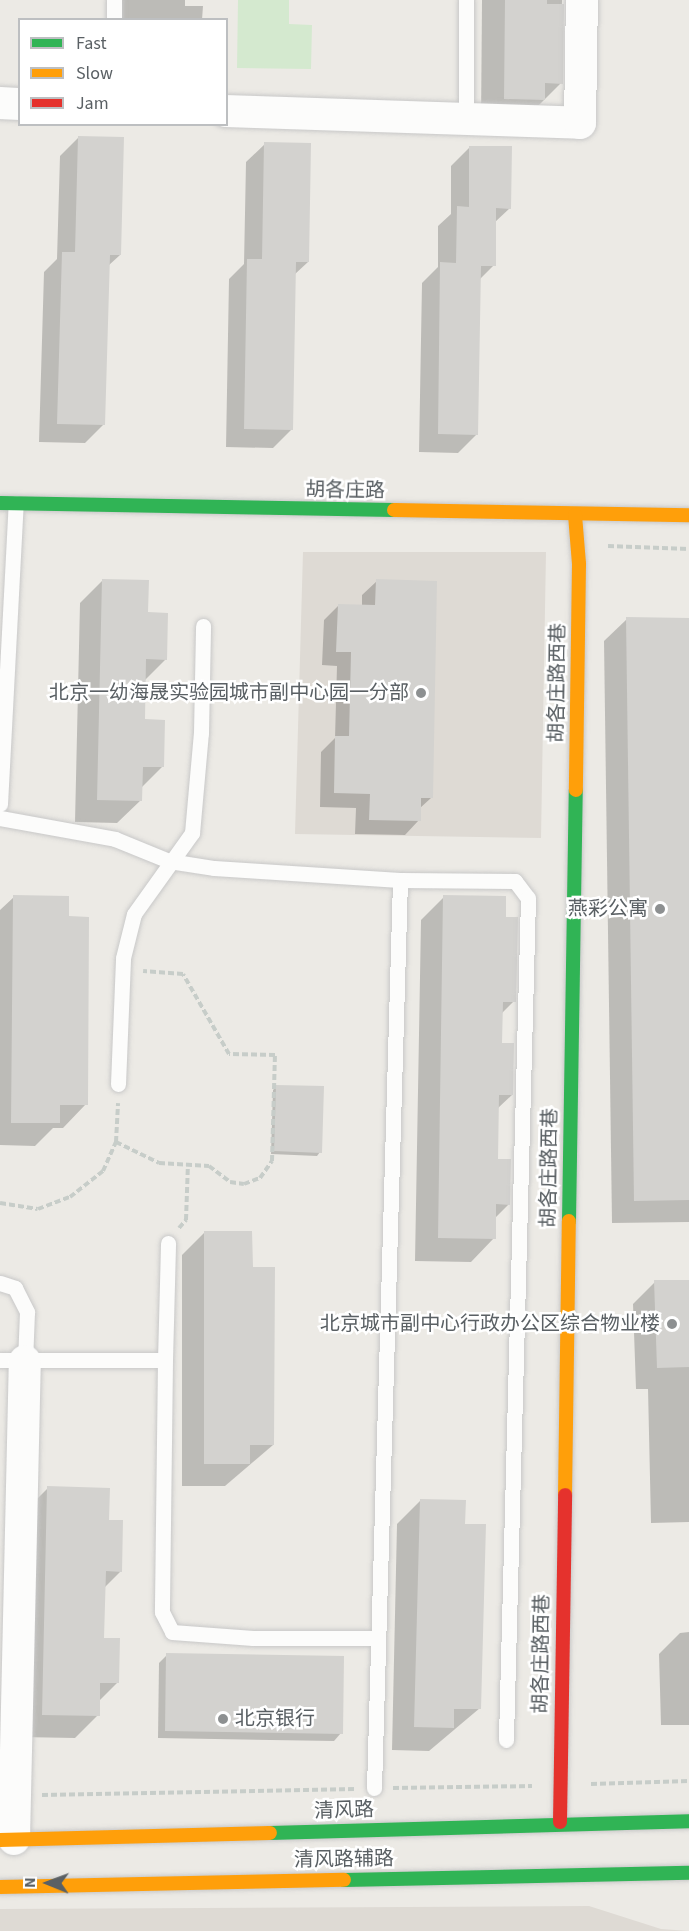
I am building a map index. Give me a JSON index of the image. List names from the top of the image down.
{
  "streets": {
    "street": [
      "胡各庄路",
      "胡各庄路西巷",
      "清风路",
      "清风路辅路"
    ]
  },
  "crossings": [
    ["胡各庄路", "胡各庄路西巷"],
    ["胡各庄路西巷", "清风路"]
  ],
  "places": [
    "北京一幼海晟实验园城市副中心园一分部",
    "燕彩公寓",
    "北京城市副中心行政办公区综合物业楼",
    "北京银行"
  ],
  "legend": ["Fast", "Slow", "Jam"],
  "north": "left"
}
